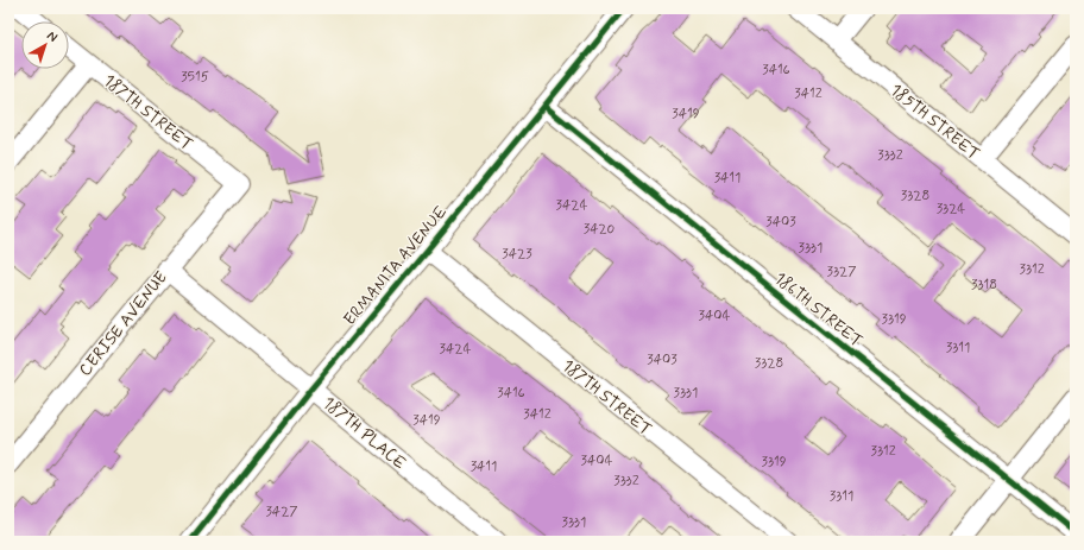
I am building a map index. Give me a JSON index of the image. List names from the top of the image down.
{
  "streets": {
    "street": [
      "187TH STREET",
      "185TH STREET",
      "ERMANITA AVENUE",
      "186TH STREET",
      "CERISE AVENUE",
      "187TH PLACE"
    ]
  },
  "crossings": [
    ["187TH STREET", "ERMANITA AVENUE"],
    ["187TH STREET", "CERISE AVENUE"],
    ["ERMANITA AVENUE", "186TH STREET"],
    ["ERMANITA AVENUE", "187TH PLACE"],
    ["CERISE AVENUE", "187TH PLACE"]
  ],
  "house_numbers": [
    "3416",
    "3515",
    "3412",
    "3419",
    "3332",
    "3411",
    "3328",
    "3424",
    "3324",
    "3403",
    "3420",
    "3331",
    "3423",
    "3312",
    "3327",
    "3318",
    "3404",
    "3319",
    "3311",
    "3424",
    "3403",
    "3328",
    "3416",
    "3331",
    "3412",
    "3419",
    "3312",
    "3404",
    "3319",
    "3411",
    "3332",
    "3311",
    "3427",
    "3331"
  ],
  "north": "top right"
}
